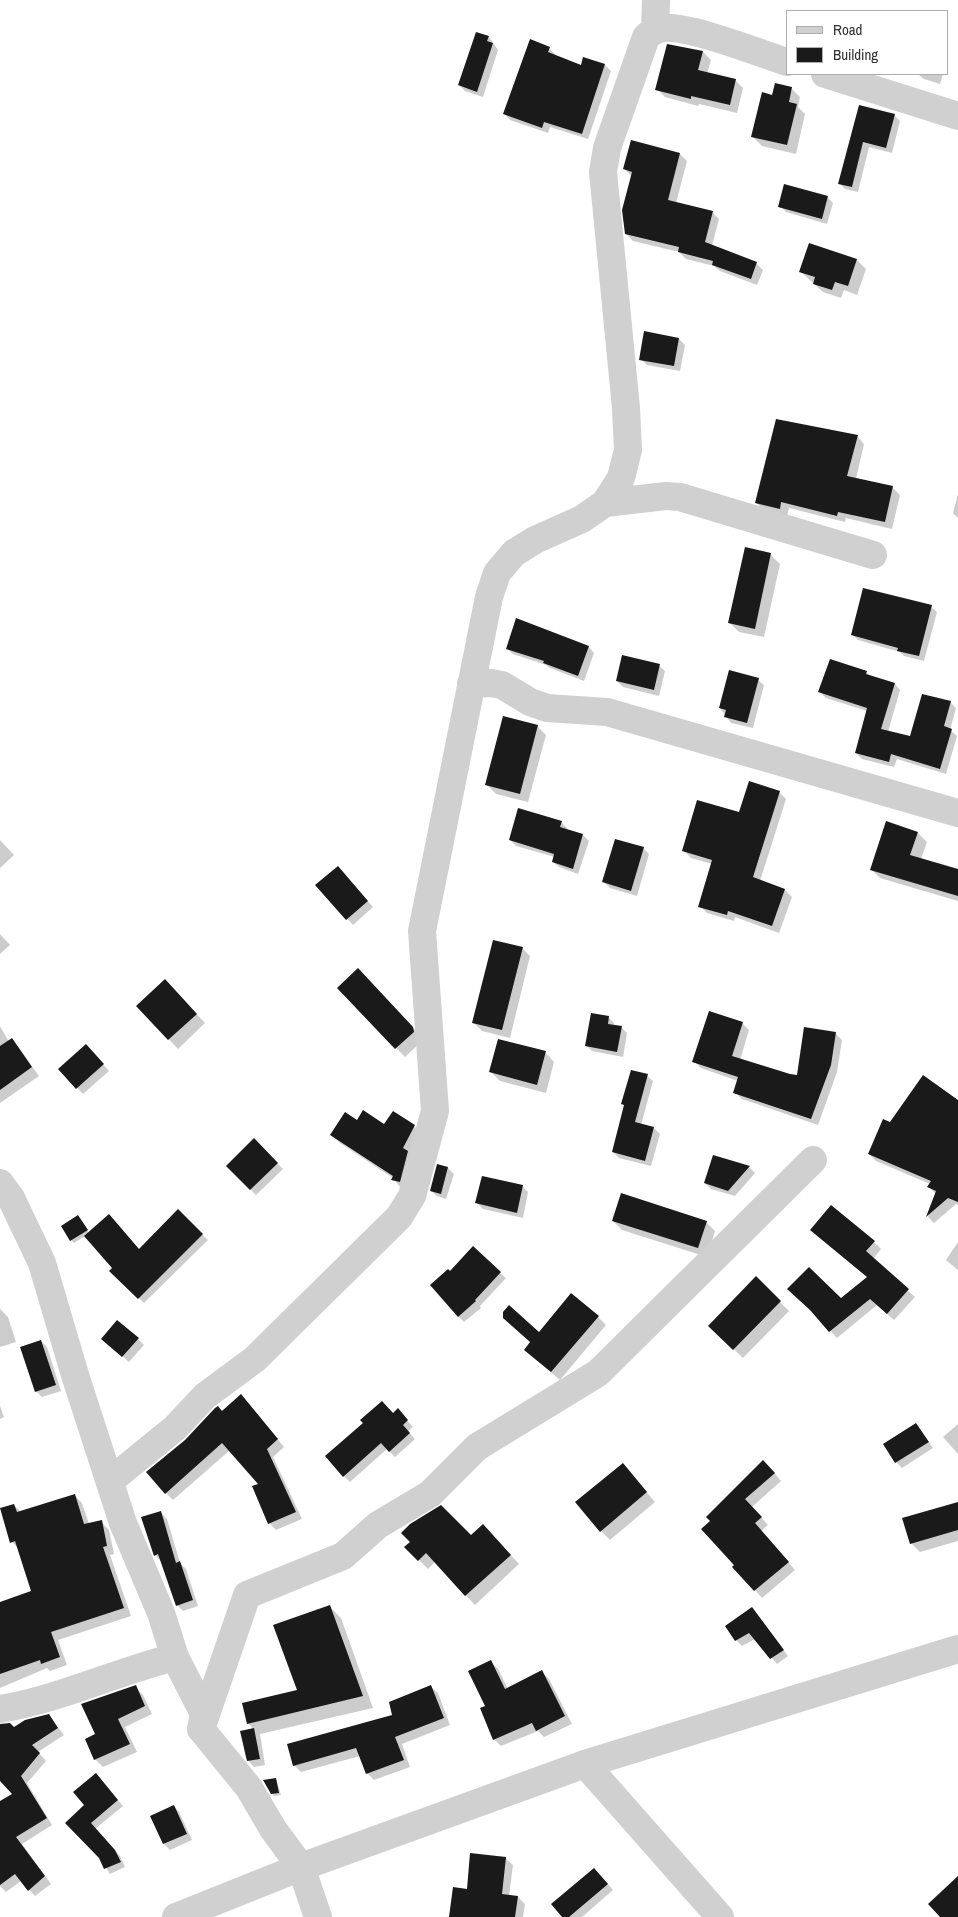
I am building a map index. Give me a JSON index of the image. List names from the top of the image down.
{
  "legend": ["Road", "Building"]
}
